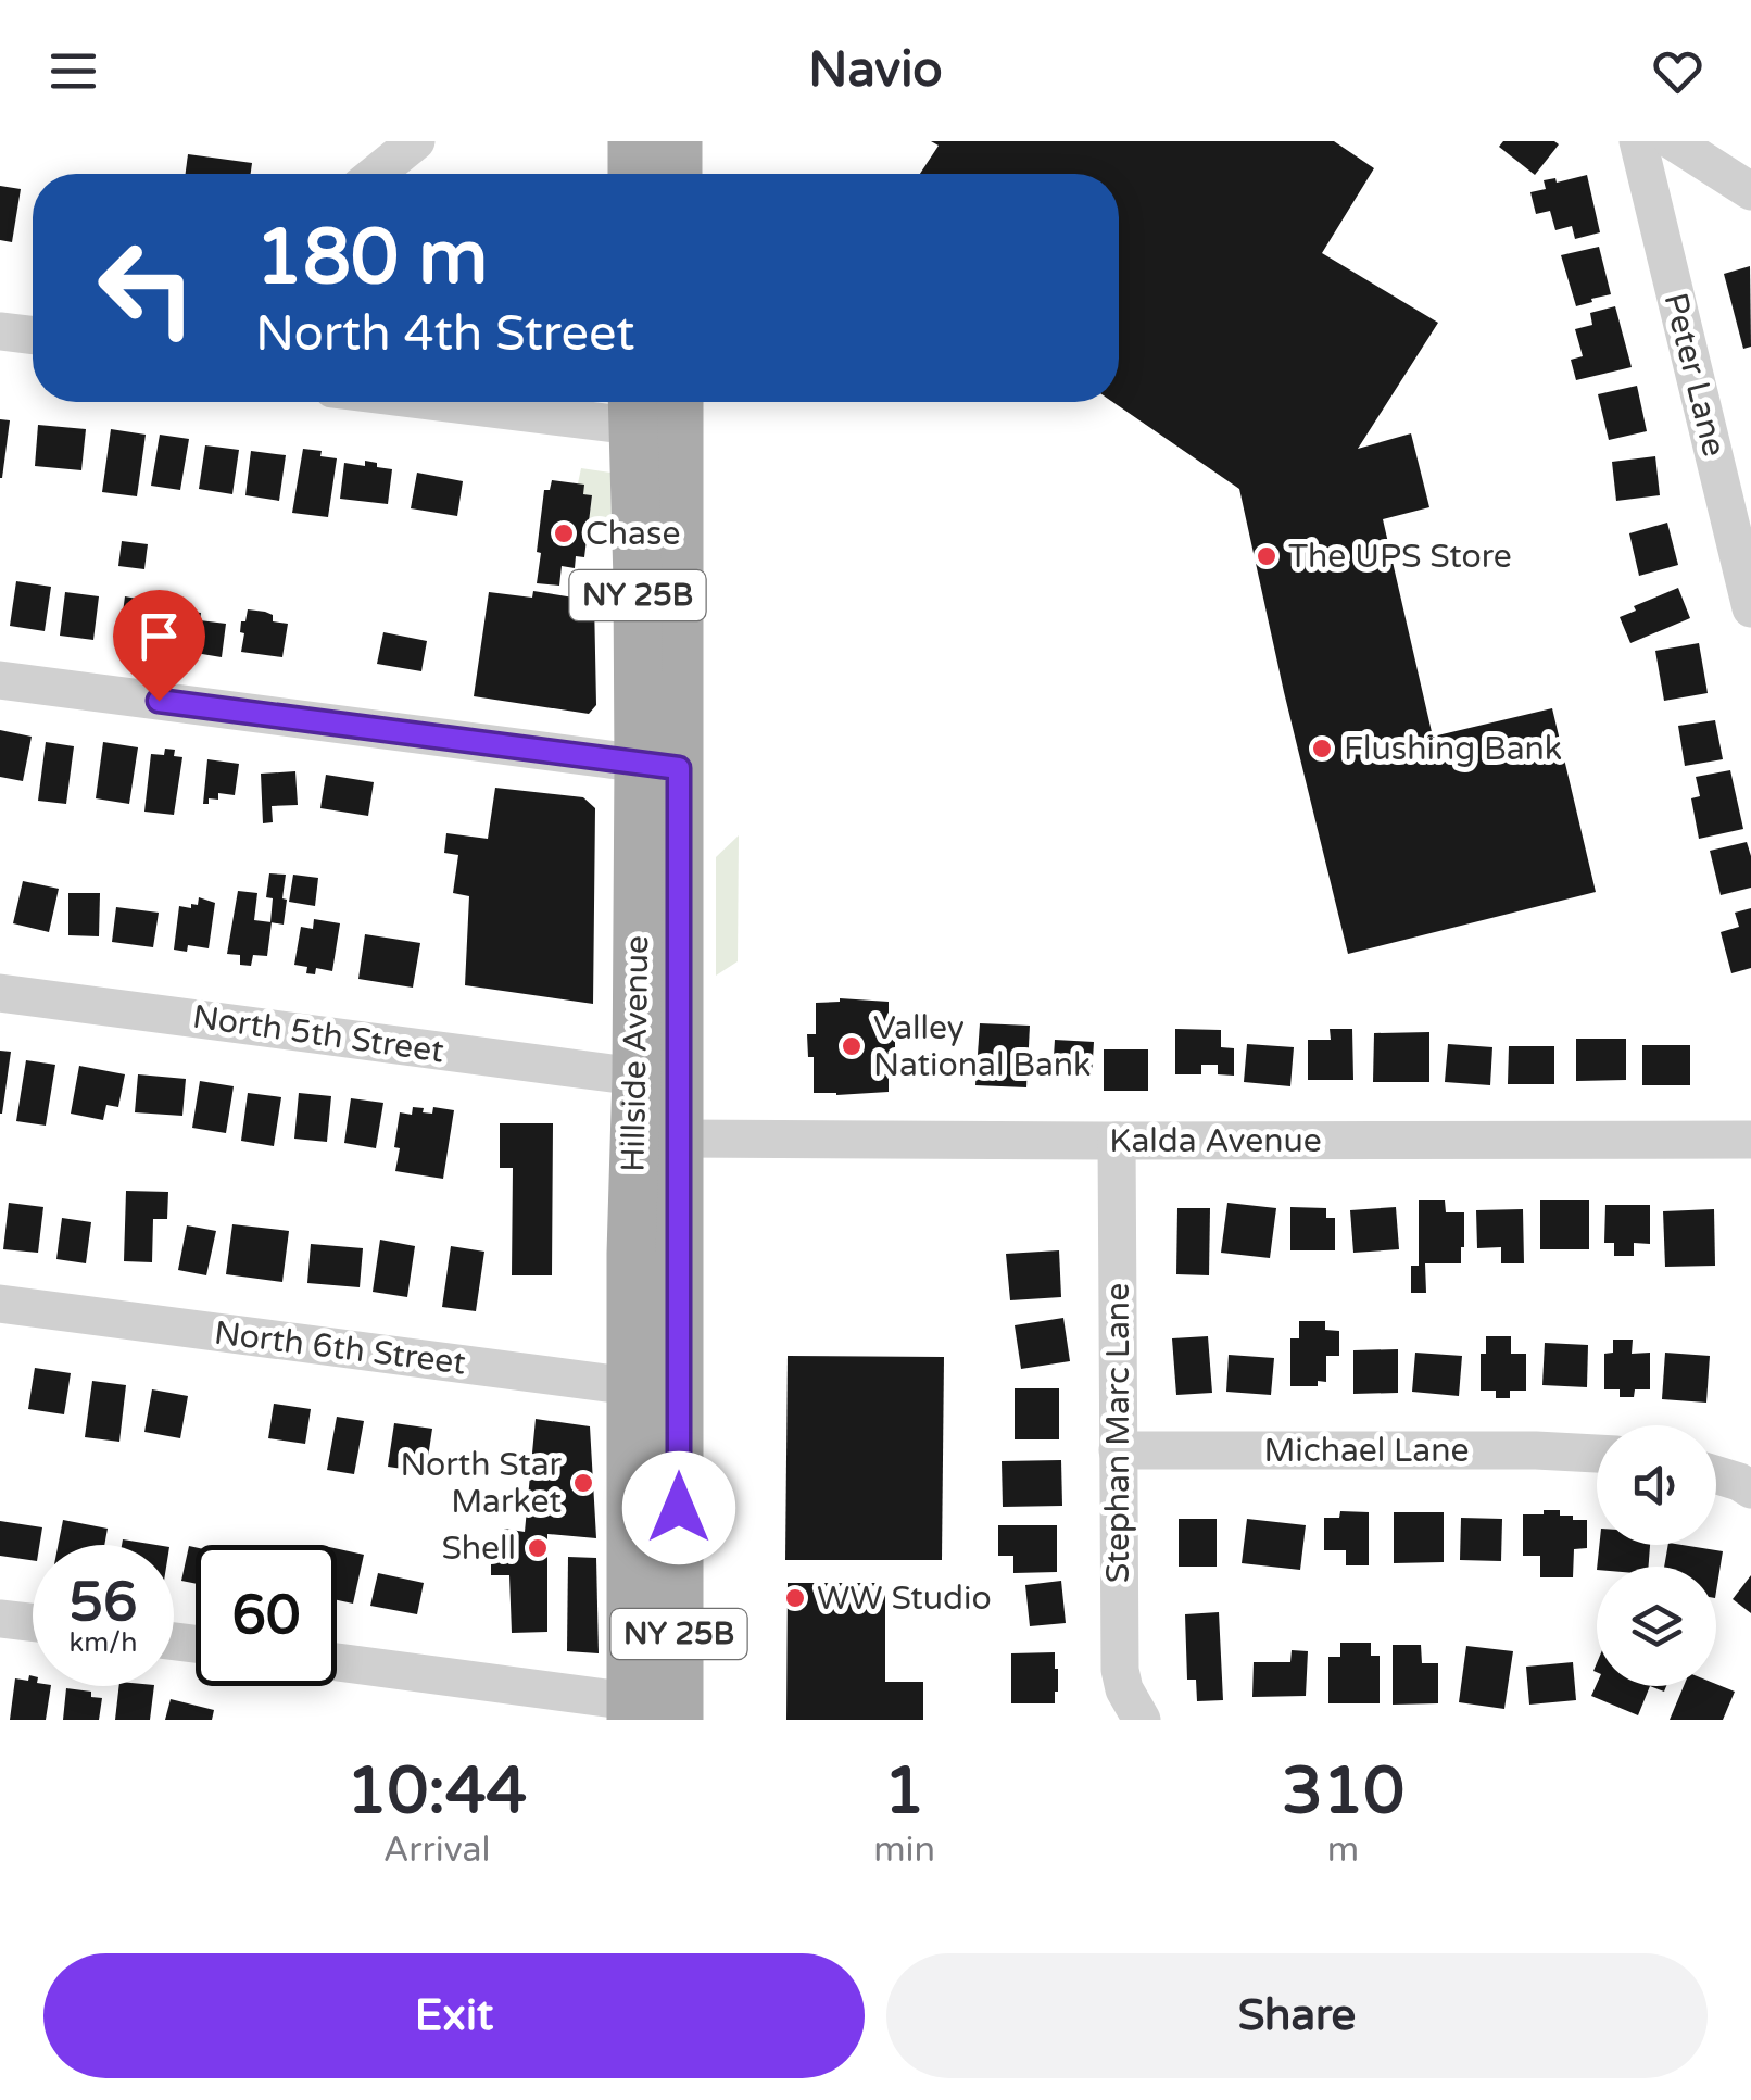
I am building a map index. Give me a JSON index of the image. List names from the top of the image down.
{
  "streets": {
    "main road": ["NY 25B", "Hillside Avenue"],
    "street": [
      "Peter Lane",
      "North 5th Street",
      "Kalda Avenue",
      "North 6th Street",
      "Stephan Marc Lane",
      "Michael Lane"
    ]
  },
  "crossings": [
    ["North 5th Street", "Hillside Avenue"],
    ["Hillside Avenue", "Kalda Avenue"],
    ["Hillside Avenue", "North 6th Street"],
    ["Kalda Avenue", "Stephan Marc Lane"],
    ["Stephan Marc Lane", "Michael Lane"]
  ],
  "places": [
    "Chase",
    "The UPS Store",
    "Flushing Bank",
    "Valley National Bank",
    "North Star Market",
    "Shell",
    "WW Studio"
  ],
  "page": {
    "header": "Navio",
    "turn": ["180 m", "North 4th Street"],
    "speed": "56 km/h",
    "limit": "60",
    "eta": [
      "10:44",
      "Arrival",
      "1",
      "min",
      "310",
      "m"
    ],
    "buttons": ["Exit", "Share"]
  }
}
